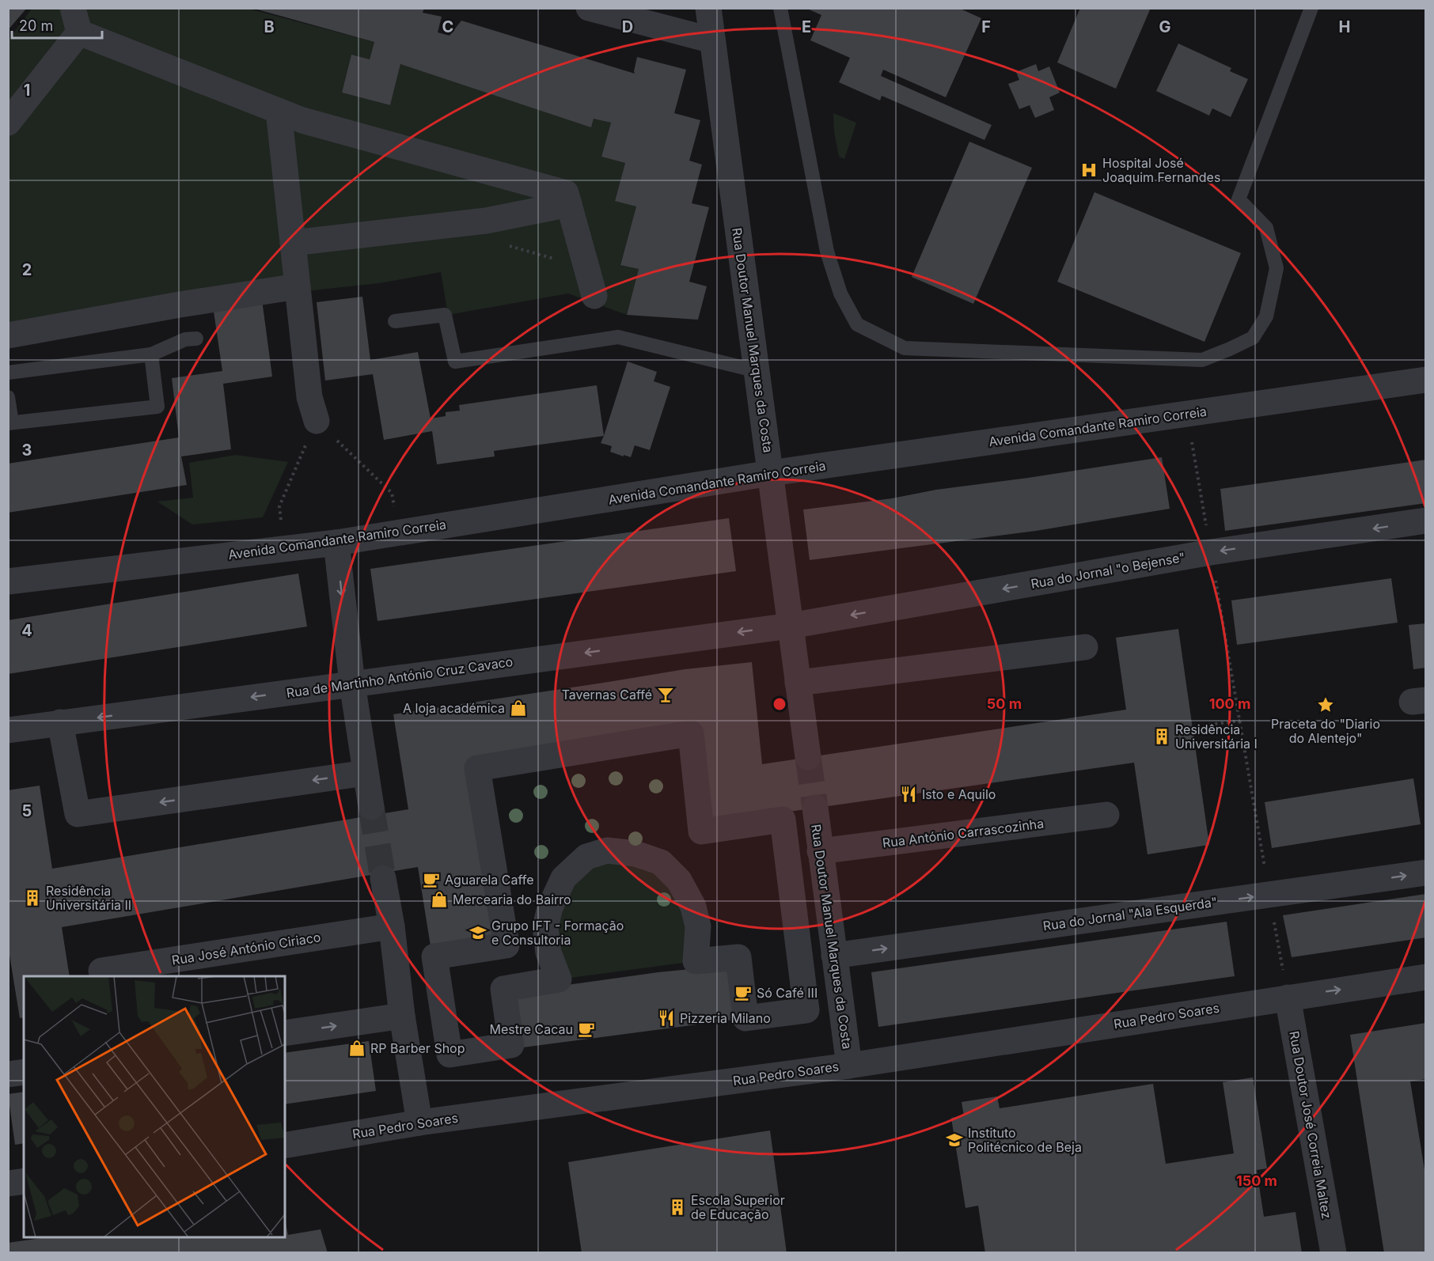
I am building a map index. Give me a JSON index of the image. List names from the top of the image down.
{
  "streets": {
    "street": [
      "Rua Doutor Manuel Marques da Costa",
      "Avenida Comandante Ramiro Correia",
      "Rua do Jornal \"o Bejense\"",
      "Rua de Martinho António Cruz Cavaco",
      "Rua António Carrascozinha",
      "Rua do Jornal \"Ala Esquerda\"",
      "Rua José António Ciriaco",
      "Rua Pedro Soares",
      "Rua Doutor José Correia Maltez"
    ]
  },
  "crossings": [
    ["Rua Doutor Manuel Marques da Costa", "Avenida Comandante Ramiro Correia"],
    ["Rua Doutor Manuel Marques da Costa", "Rua do Jornal \"o Bejense\""],
    ["Rua Doutor Manuel Marques da Costa", "Rua de Martinho António Cruz Cavaco"],
    ["Rua Doutor Manuel Marques da Costa", "Rua António Carrascozinha"],
    ["Rua Doutor Manuel Marques da Costa", "Rua do Jornal \"Ala Esquerda\""],
    ["Rua Doutor Manuel Marques da Costa", "Rua Pedro Soares"],
    ["Rua do Jornal \"o Bejense\"", "Rua de Martinho António Cruz Cavaco"],
    ["Rua Pedro Soares", "Rua Doutor José Correia Maltez"]
  ],
  "one_way": ["Rua de Martinho António Cruz Cavaco", "Rua do Jornal \"Ala Esquerda\""],
  "places": {
    "hospital": ["Hospital José Joaquim Fernandes"],
    "bar": ["Tavernas Caffé"],
    "place": ["Praceta do \"Diario do Alentejo\""],
    "shop": ["A loja académica", "Mercearia do Bairro", "RP Barber Shop"],
    "building": ["Residência Universitária I", "Residência Universitária II", "Escola Superior de Educação"],
    "restaurant": ["Isto e Aquilo", "Pizzeria Milano"],
    "cafe": ["Aguarela Caffe", "Só Café III", "Mestre Cacau"],
    "school or university": ["Grupo IFT - Formação e Consultoria", "Instituto Politécnico de Beja"]
  },
  "scale_bar": "20 m",
  "grid": {
    "columns": [
      "B",
      "C",
      "D",
      "E",
      "F",
      "G",
      "H"
    ],
    "rows": [
      "1",
      "2",
      "3",
      "4",
      "5"
    ]
  },
  "rings": ["50 m", "100 m", "150 m"]
}
